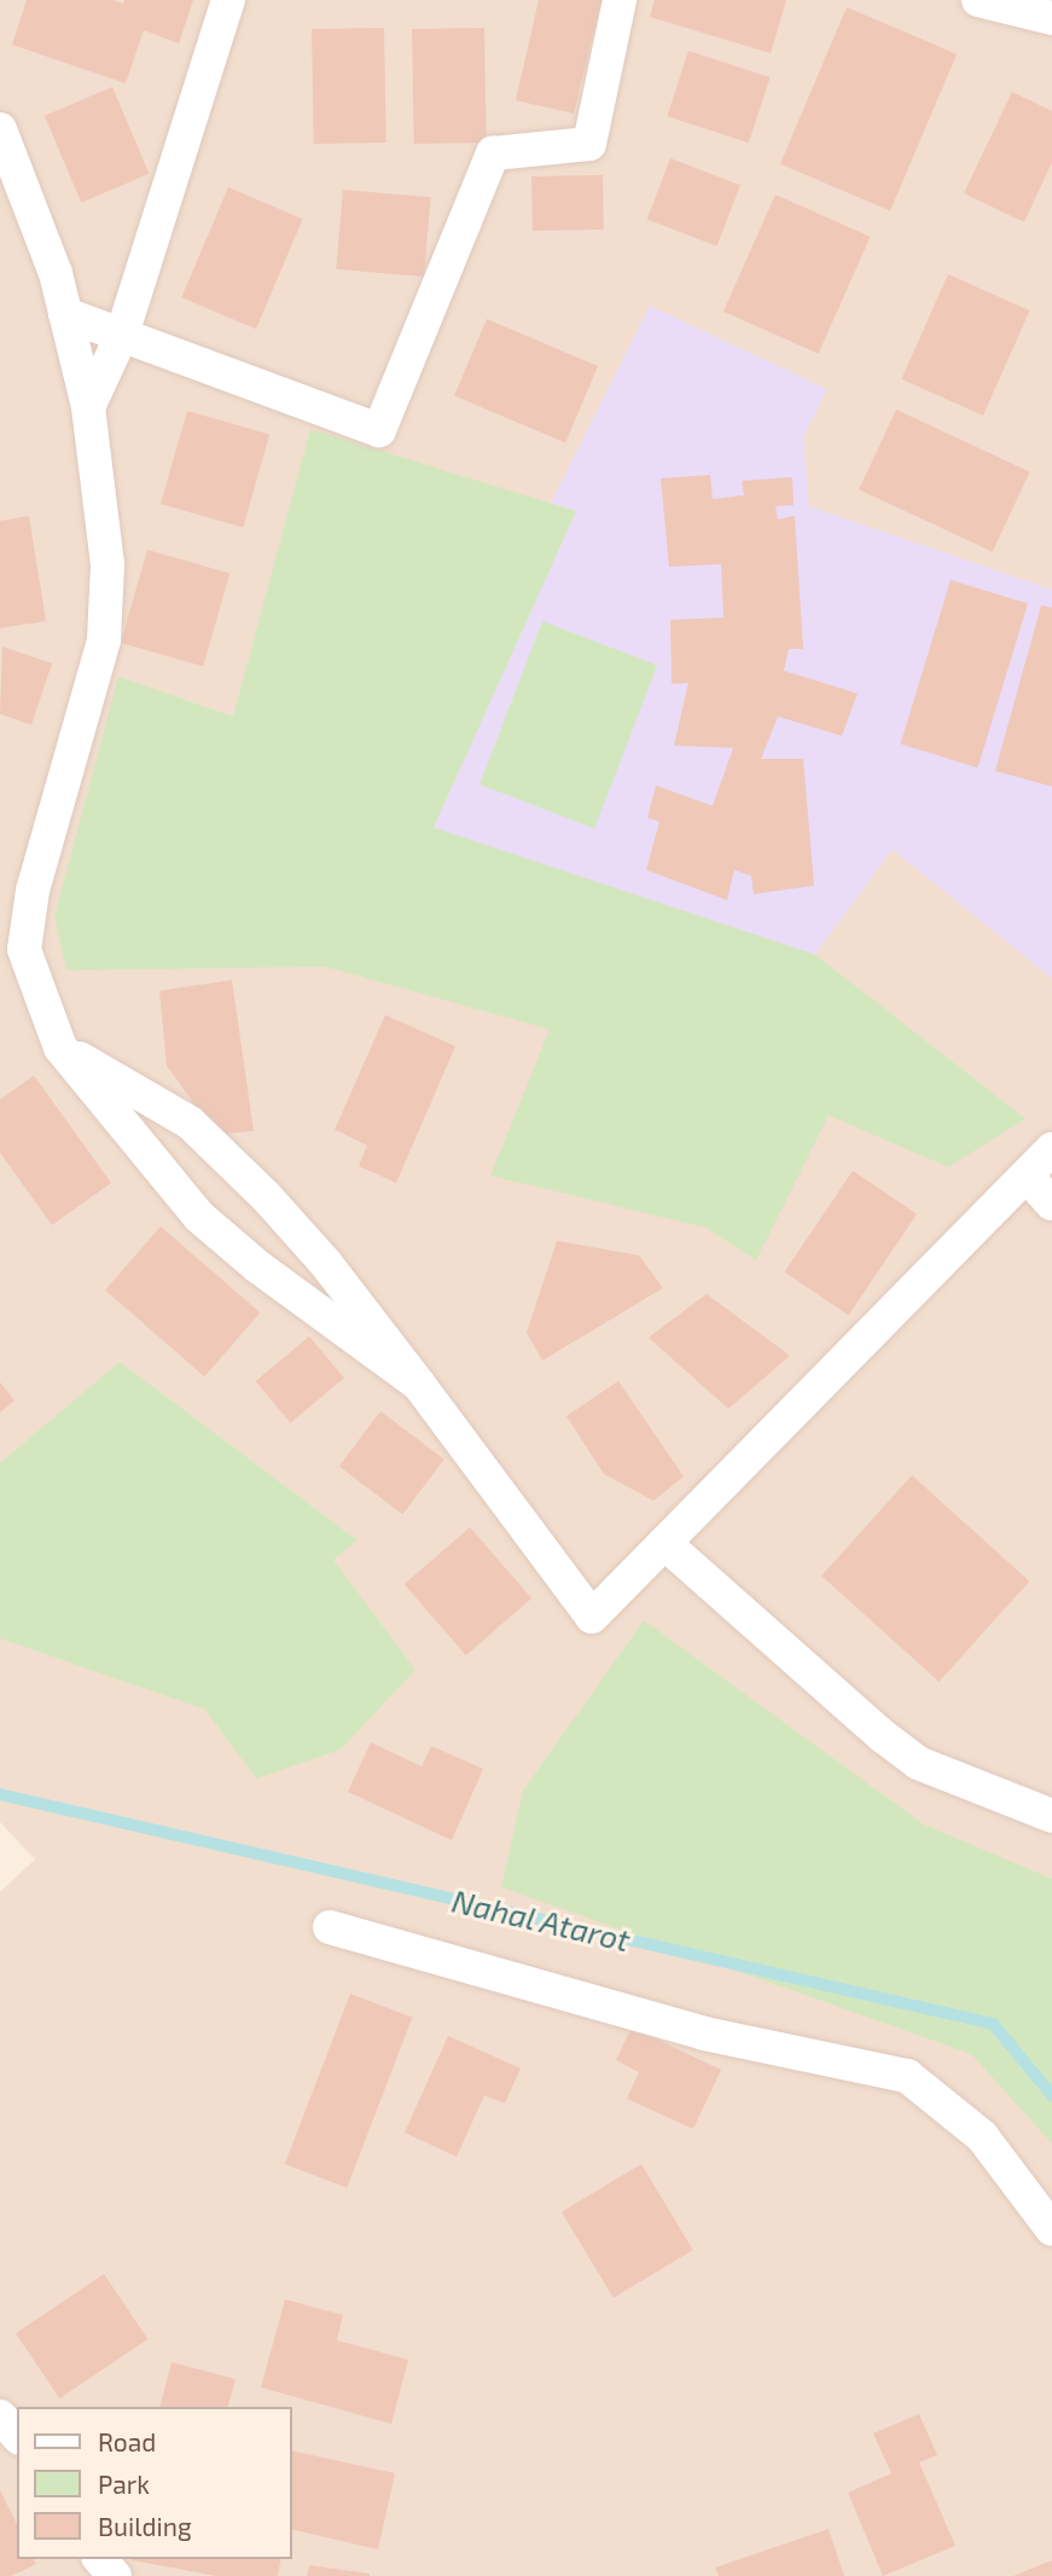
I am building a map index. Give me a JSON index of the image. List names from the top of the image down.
{
  "water": ["Nahal Atarot"],
  "legend": ["Road", "Park", "Building"]
}
